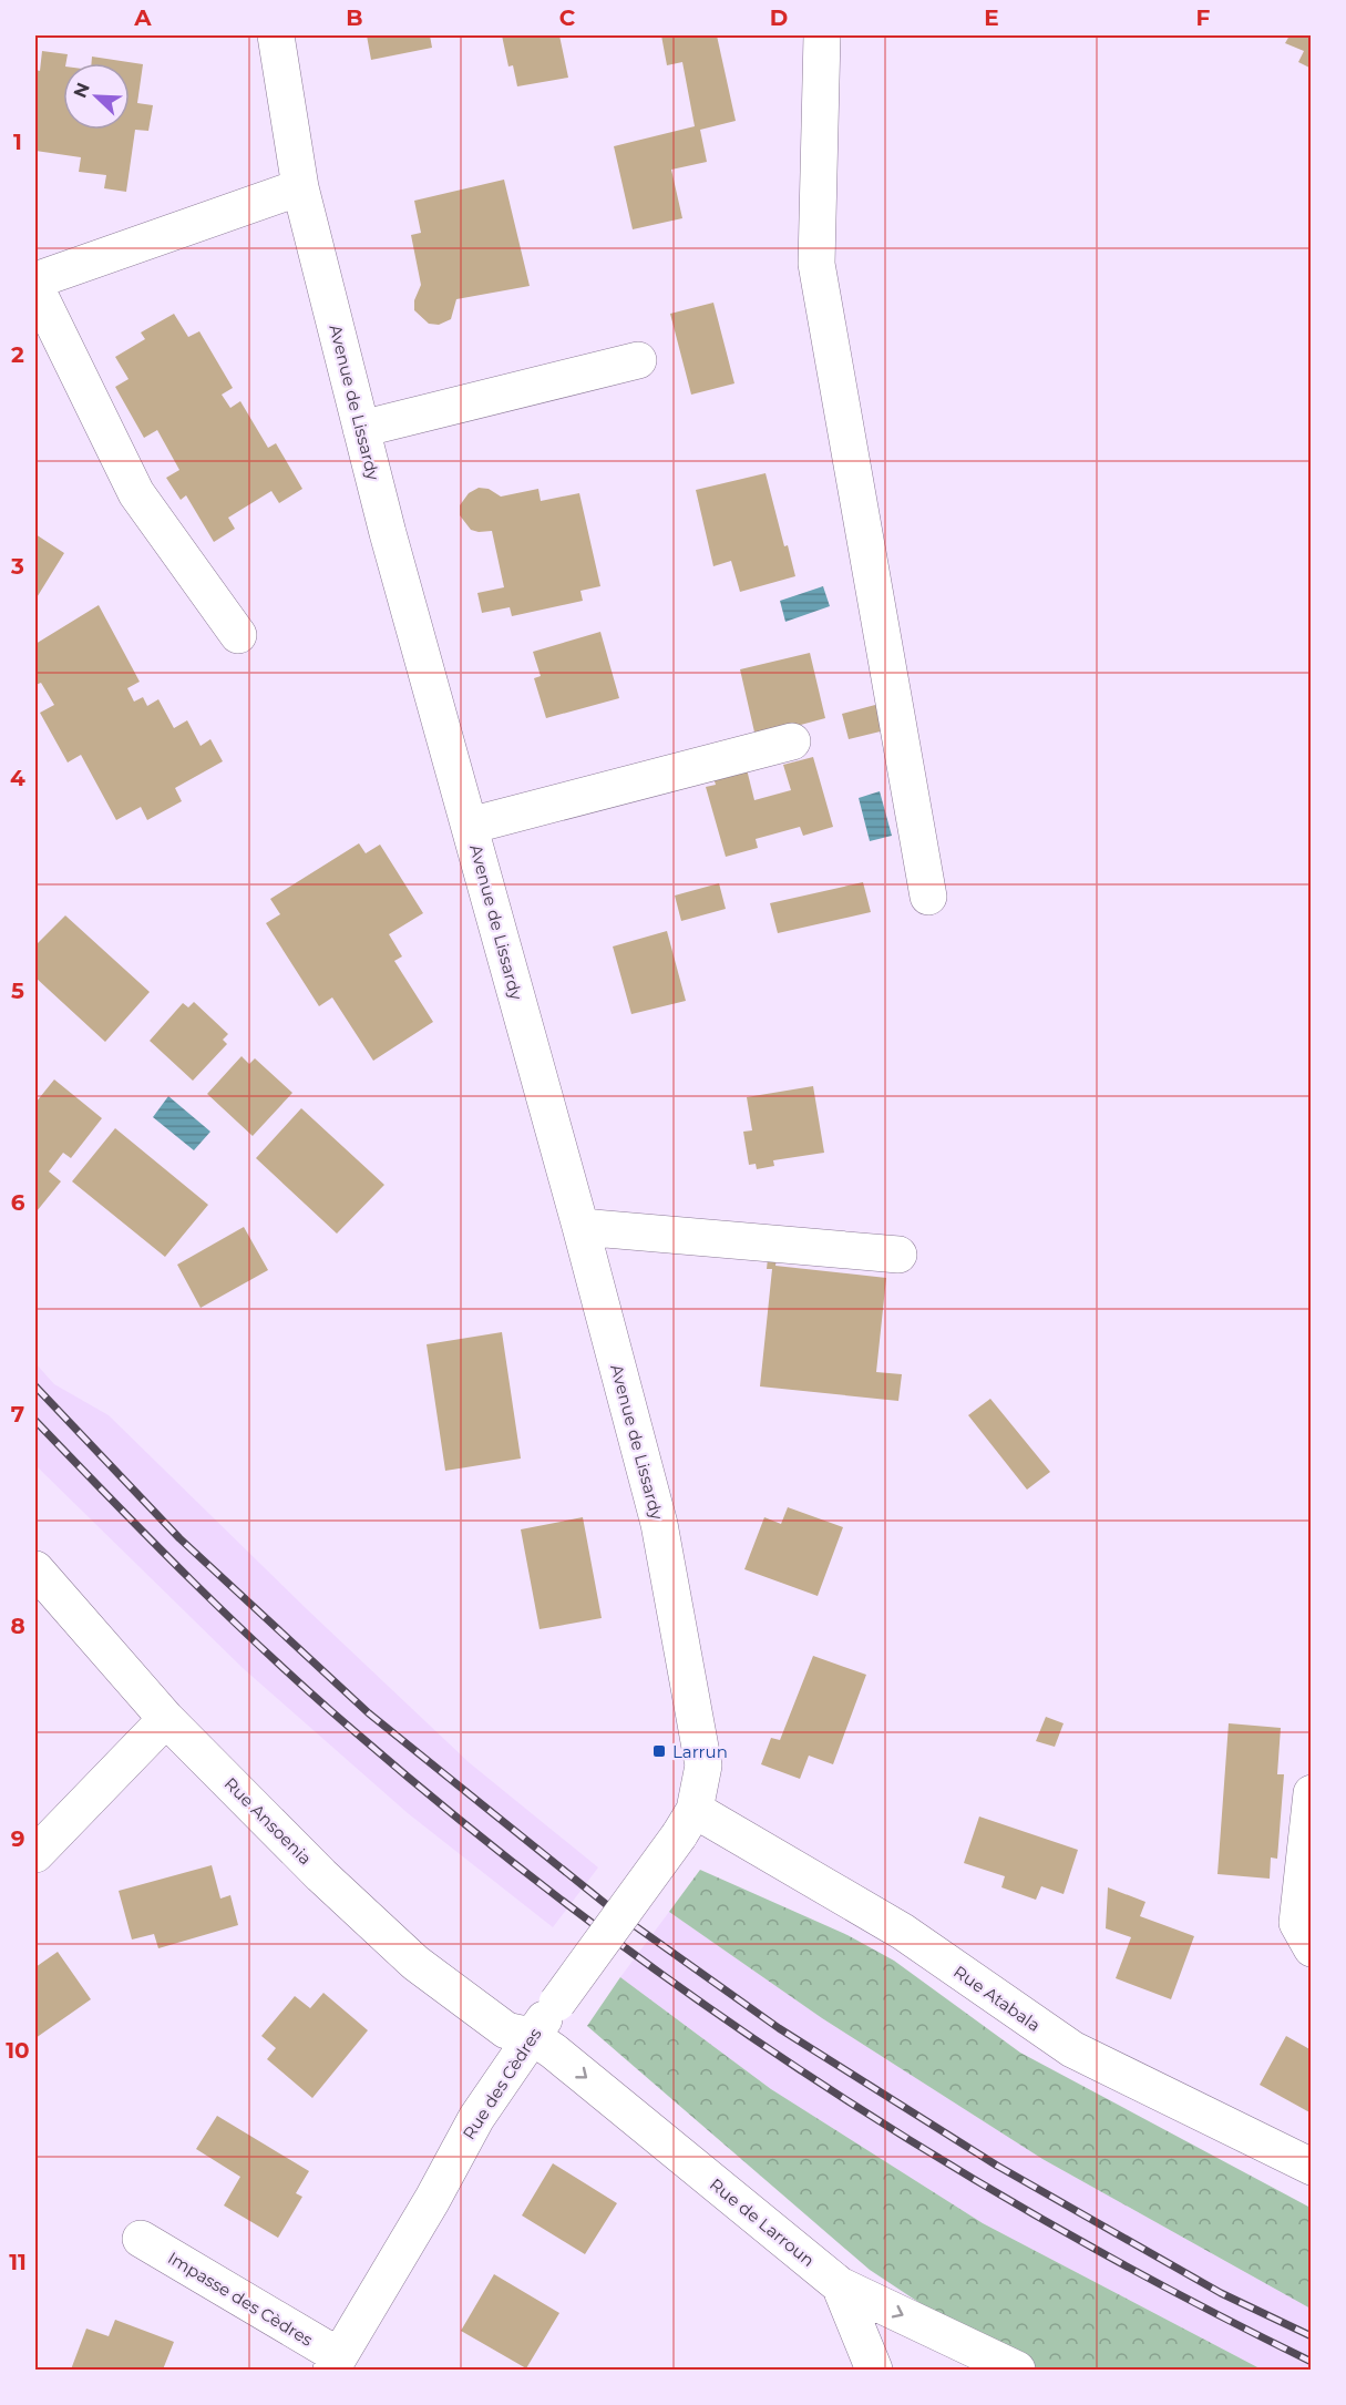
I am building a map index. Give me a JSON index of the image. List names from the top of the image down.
{
  "streets": {
    "street": [
      "Avenue de Lissardy",
      "Rue Ansoenia",
      "Rue Atabala",
      "Rue des Cèdres",
      "Rue de Larroun",
      "Impasse des Cèdres"
    ]
  },
  "crossings": [
    ["Avenue de Lissardy", "Rue Atabala"],
    ["Avenue de Lissardy", "Rue des Cèdres"],
    ["Rue Ansoenia", "Rue des Cèdres"],
    ["Rue Ansoenia", "Rue de Larroun"],
    ["Rue Atabala", "Rue des Cèdres"],
    ["Rue des Cèdres", "Rue de Larroun"],
    ["Rue des Cèdres", "Impasse des Cèdres"]
  ],
  "one_way": ["Rue de Larroun"],
  "places": {
    "transit": ["Larrun"]
  },
  "north": "top left",
  "grid": {
    "columns": [
      "A",
      "B",
      "C",
      "D",
      "E",
      "F"
    ],
    "rows": [
      "1",
      "2",
      "3",
      "4",
      "5",
      "6",
      "7",
      "8",
      "9",
      "10",
      "11"
    ]
  }
}
